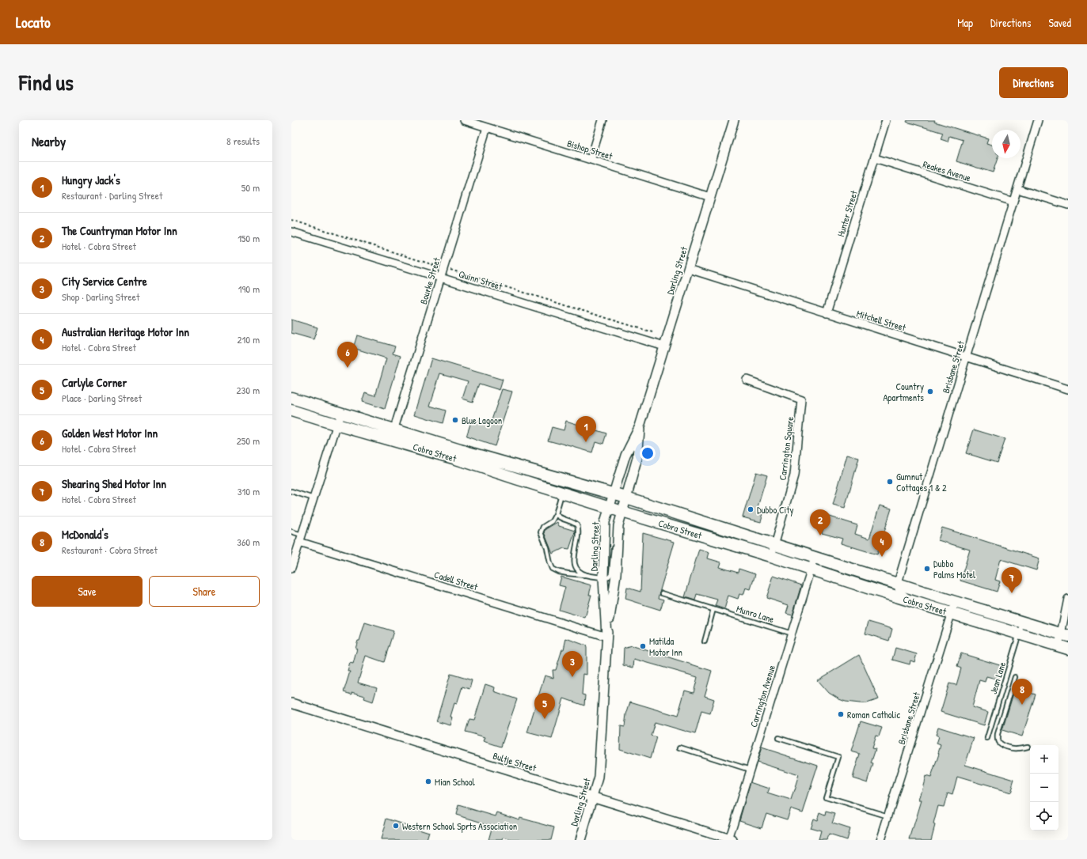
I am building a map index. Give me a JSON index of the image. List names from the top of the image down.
{
  "streets": {
    "highway": ["Cobra Street"],
    "street": [
      "Bishop Street",
      "Reakes Avenue",
      "Hunter Street",
      "Darling Street",
      "Quinn Street",
      "Bourke Street",
      "Mitchell Street",
      "Brisbane Street",
      "Carrington Square",
      "Cadell Street",
      "Carrington Avenue",
      "Bultje Street"
    ],
    "lane": ["Munro Lane", "Jean Lane"]
  },
  "crossings": [
    ["Bishop Street", "Darling Street"],
    ["Bishop Street", "Bourke Street"],
    ["Reakes Avenue", "Hunter Street"],
    ["Reakes Avenue", "Brisbane Street"],
    ["Hunter Street", "Mitchell Street"],
    ["Darling Street", "Quinn Street"],
    ["Darling Street", "Mitchell Street"],
    ["Darling Street", "Cobra Street"],
    ["Darling Street", "Cadell Street"],
    ["Darling Street", "Bultje Street"],
    ["Quinn Street", "Bourke Street"],
    ["Bourke Street", "Cobra Street"],
    ["Mitchell Street", "Brisbane Street"],
    ["Brisbane Street", "Cobra Street"],
    ["Carrington Square", "Cobra Street"],
    ["Cobra Street", "Jean Lane"],
    ["Cobra Street", "Carrington Avenue"],
    ["Munro Lane", "Carrington Avenue"],
    ["Carrington Avenue", "Bultje Street"]
  ],
  "places": [
    "Country Apartments",
    "Blue Lagoon",
    "Gumnut Cottages 1 & 2",
    "Dubbo City",
    "Dubbo Palms Motel",
    "Matilda Motor Inn",
    "Roman Catholic",
    "Mian School",
    "Western School Sprts Association"
  ],
  "north": "bottom",
  "page": {
    "header": "Locato",
    "nav": ["Map", "Directions", "Saved"],
    "title": "Find us",
    "buttons": [
      "Directions",
      ["Save", "Share"]
    ],
    "heading": ["Nearby", "8 results"],
    "list": [
      {
        "mark": "1",
        "name": "Hungry Jack's",
        "note": "Restaurant · Darling Street",
        "value": "50 m"
      },
      {
        "mark": "2",
        "name": "The Countryman Motor Inn",
        "note": "Hotel · Cobra Street",
        "value": "150 m"
      },
      {
        "mark": "3",
        "name": "City Service Centre",
        "note": "Shop · Darling Street",
        "value": "190 m"
      },
      {
        "mark": "4",
        "name": "Australian Heritage Motor Inn",
        "note": "Hotel · Cobra Street",
        "value": "210 m"
      },
      {
        "mark": "5",
        "name": "Carlyle Corner",
        "note": "Place · Darling Street",
        "value": "230 m"
      },
      {
        "mark": "6",
        "name": "Golden West Motor Inn",
        "note": "Hotel · Cobra Street",
        "value": "250 m"
      },
      {
        "mark": "7",
        "name": "Shearing Shed Motor Inn",
        "note": "Hotel · Cobra Street",
        "value": "310 m"
      },
      {
        "mark": "8",
        "name": "McDonald's",
        "note": "Restaurant · Cobra Street",
        "value": "360 m"
      }
    ],
    "pins": [
      "6",
      "1",
      "2",
      "4",
      "7",
      "3",
      "8",
      "5"
    ],
    "map_buttons": ["+", "−"]
  }
}
